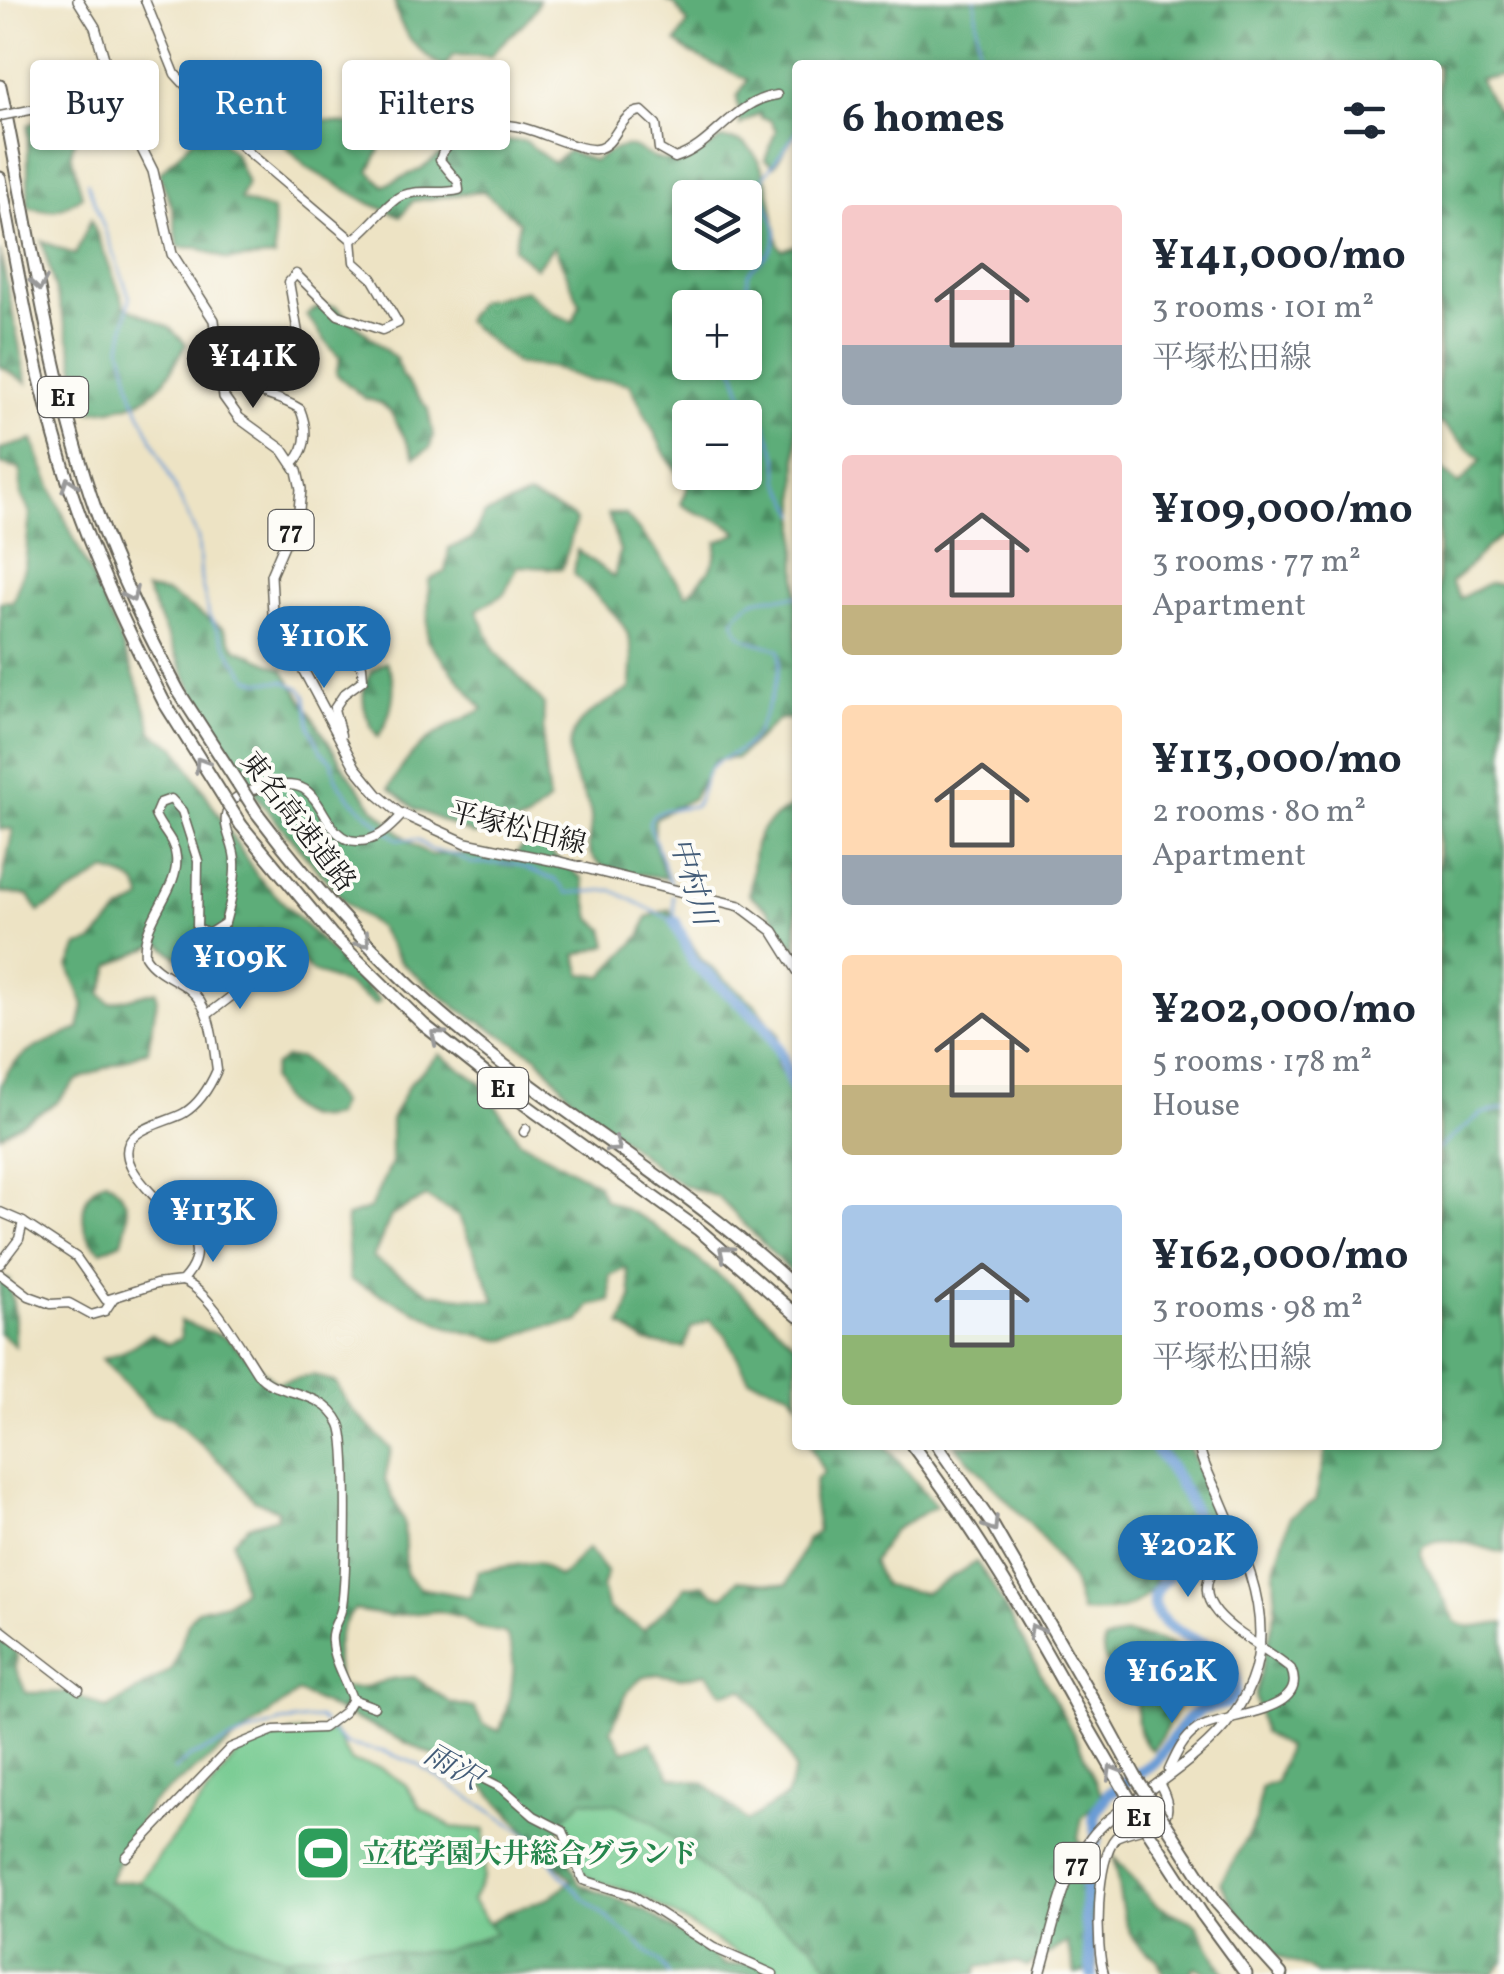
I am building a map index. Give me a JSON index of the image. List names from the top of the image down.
{
  "streets": {
    "highway": ["E1", "東名高速道路"],
    "main road": ["77", "平塚松田線"]
  },
  "water": ["中村川", "雨沢"],
  "places": {
    "sports": ["立花学園大井総合グランド"]
  },
  "page": {
    "chip": ["Buy", "Rent", "Filters"],
    "heading": "6 homes",
    "map_buttons": ["+", "−"],
    "list": [
      {
        "name": "¥141,000/mo",
        "note": "3 rooms · 101 m² · 平塚松田線"
      },
      {
        "name": "¥109,000/mo",
        "note": "3 rooms · 77 m² · Apartment"
      },
      {
        "name": "¥113,000/mo",
        "note": "2 rooms · 80 m² · Apartment"
      },
      {
        "name": "¥202,000/mo",
        "note": "5 rooms · 178 m² · House"
      },
      {
        "name": "¥162,000/mo",
        "note": "3 rooms · 98 m² · 平塚松田線"
      }
    ],
    "price": [
      "¥141K",
      "¥110K",
      "¥109K",
      "¥113K",
      "¥202K",
      "¥162K"
    ]
  }
}
